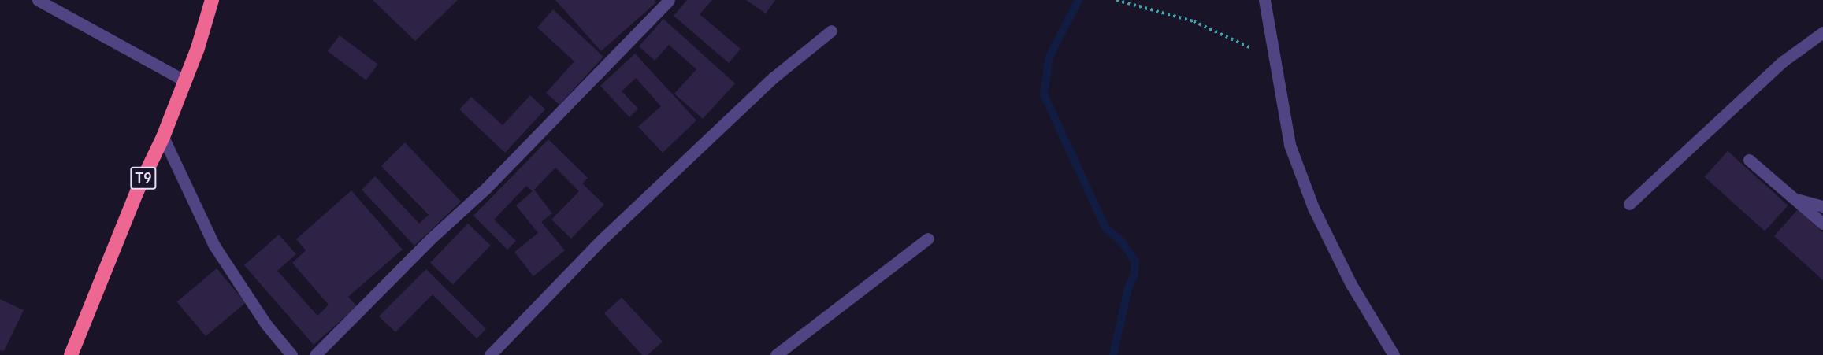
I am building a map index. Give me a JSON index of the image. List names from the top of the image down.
{
  "streets": {
    "highway": ["T9"]
  }
}
